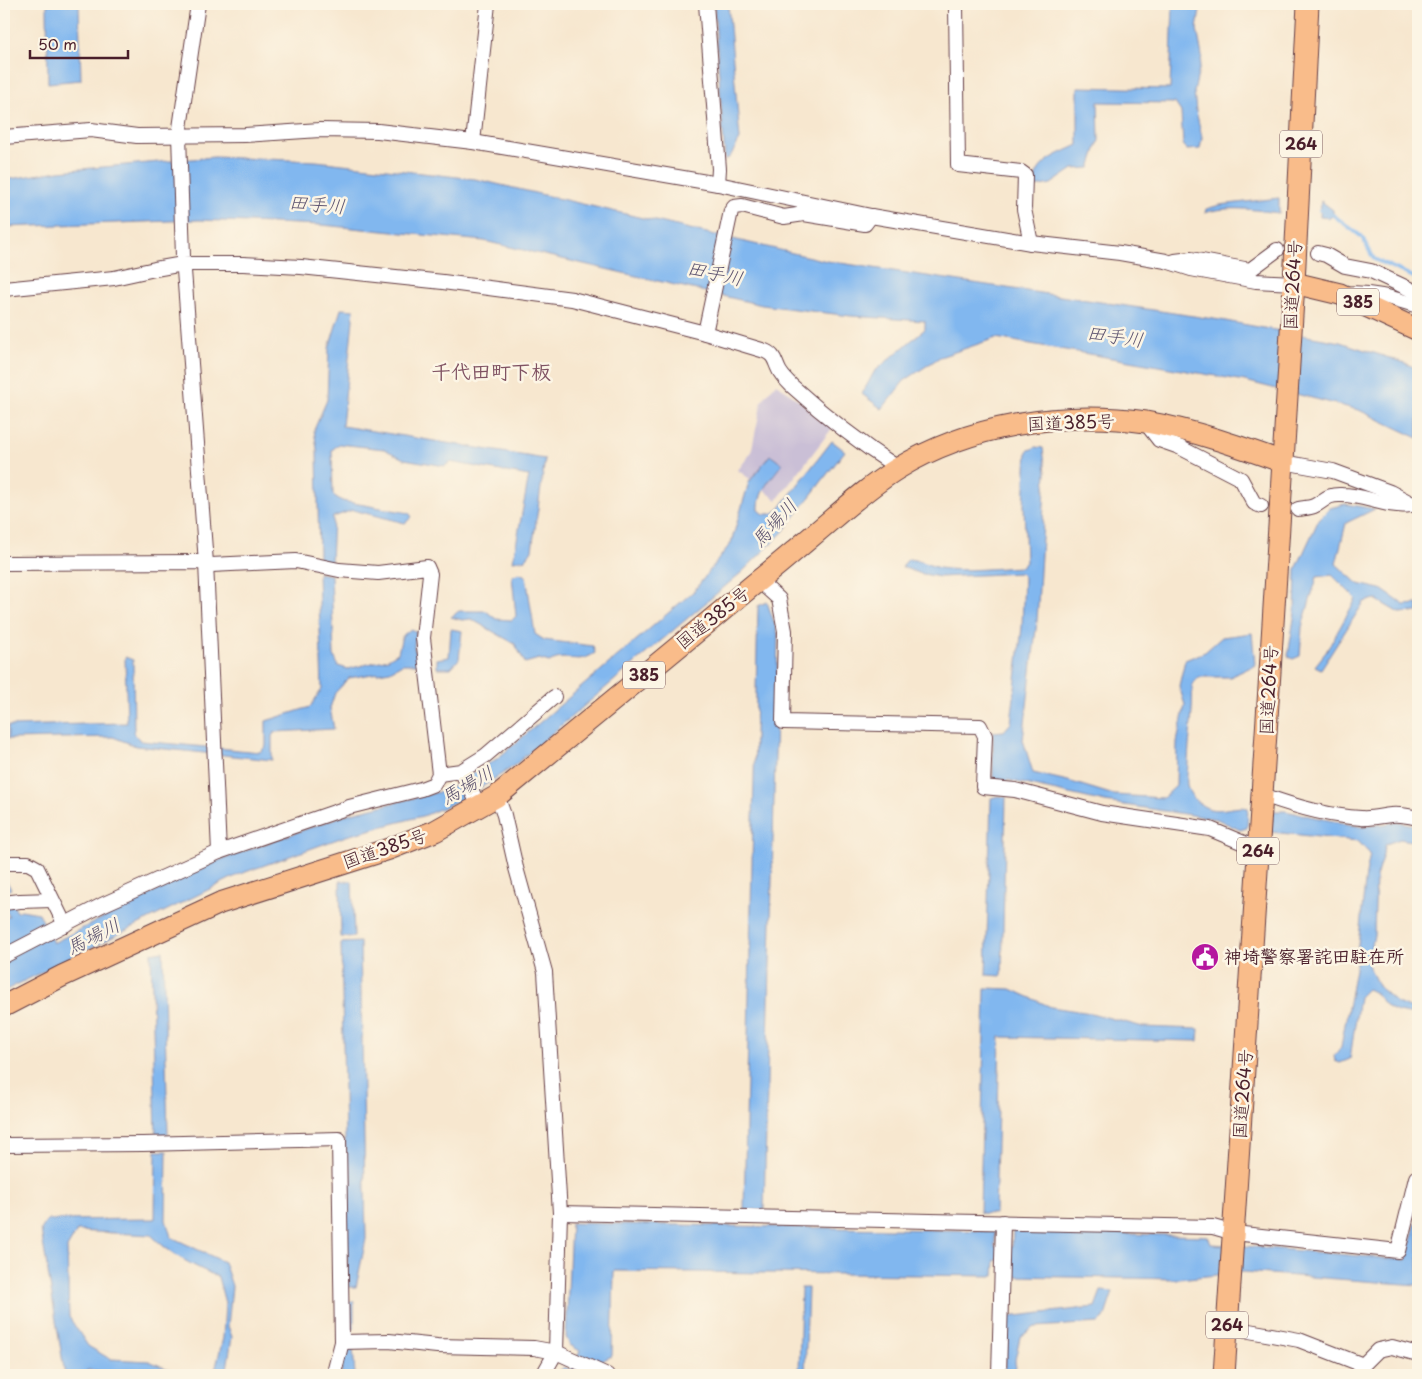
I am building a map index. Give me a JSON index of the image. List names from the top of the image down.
{
  "streets": {
    "highway": [
      "264",
      "国道264号",
      "385",
      "国道385号"
    ]
  },
  "crossings": [
    ["国道264号", "385"],
    ["国道264号", "国道385号"]
  ],
  "districts": ["千代田町下板"],
  "water": ["田手川", "馬場川"],
  "places": {
    "public building": ["神埼警察署詫田駐在所"]
  },
  "scale_bar": "50 m"
}
